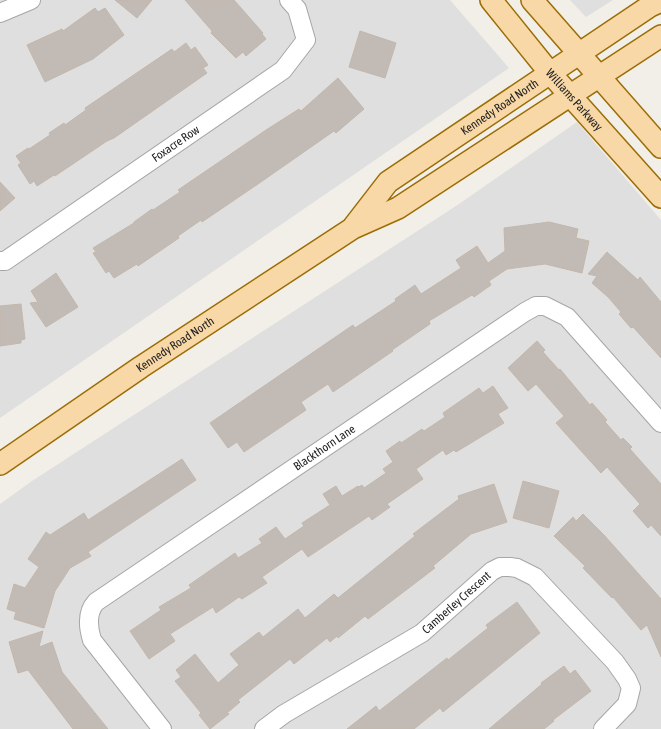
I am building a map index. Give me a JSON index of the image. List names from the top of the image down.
{
  "streets": {
    "main road": ["Williams Parkway", "Kennedy Road North"],
    "street": ["Foxacre Row", "Blackthorn Lane", "Camberley Crescent"]
  },
  "crossings": [
    ["Williams Parkway", "Kennedy Road North"]
  ]
}
